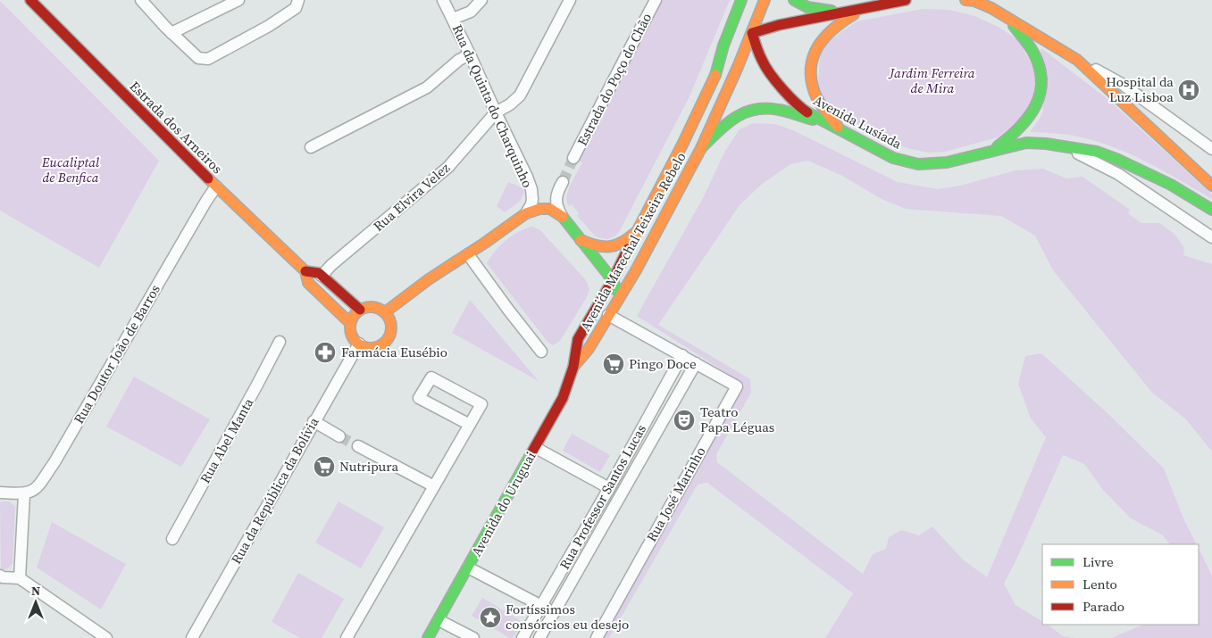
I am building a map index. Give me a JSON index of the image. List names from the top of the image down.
{
  "streets": {
    "main road": [
      "Avenida Lusíada",
      "Estrada dos Arneiros",
      "Avenida Marechal Teixeira Rebelo",
      "Avenida do Uruguai"
    ],
    "street": [
      "Estrada do Poço do Chão",
      "Rua da Quinta do Charquinho",
      "Rua Elvira Velez",
      "Rua Doutor João de Barros",
      "Rua Abel Manta",
      "Rua da República da Bolívia",
      "Rua José Marinho",
      "Rua Professor Santos Lucas"
    ]
  },
  "crossings": [
    ["Rua da Quinta do Charquinho", "Rua Elvira Velez"],
    ["Avenida Lusíada", "Avenida Marechal Teixeira Rebelo"],
    ["Estrada dos Arneiros", "Rua Elvira Velez"],
    ["Estrada dos Arneiros", "Rua Doutor João de Barros"],
    ["Estrada dos Arneiros", "Rua da República da Bolívia"],
    ["Avenida Marechal Teixeira Rebelo", "Rua José Marinho"],
    ["Avenida Marechal Teixeira Rebelo", "Avenida do Uruguai"],
    ["Rua José Marinho", "Rua Professor Santos Lucas"]
  ],
  "parks": ["Jardim Ferreira de Mira", "Eucaliptal de Benfica"],
  "places": {
    "hospital": ["Hospital da Luz Lisboa"],
    "pharmacy": ["Farmácia Eusébio"],
    "supermarket": ["Pingo Doce", "Nutripura"],
    "theatre": ["Teatro Papa Léguas"],
    "place": ["Fortíssimos consórcios eu desejo"]
  },
  "legend": ["Livre", "Lento", "Parado"],
  "north": "top"
}
